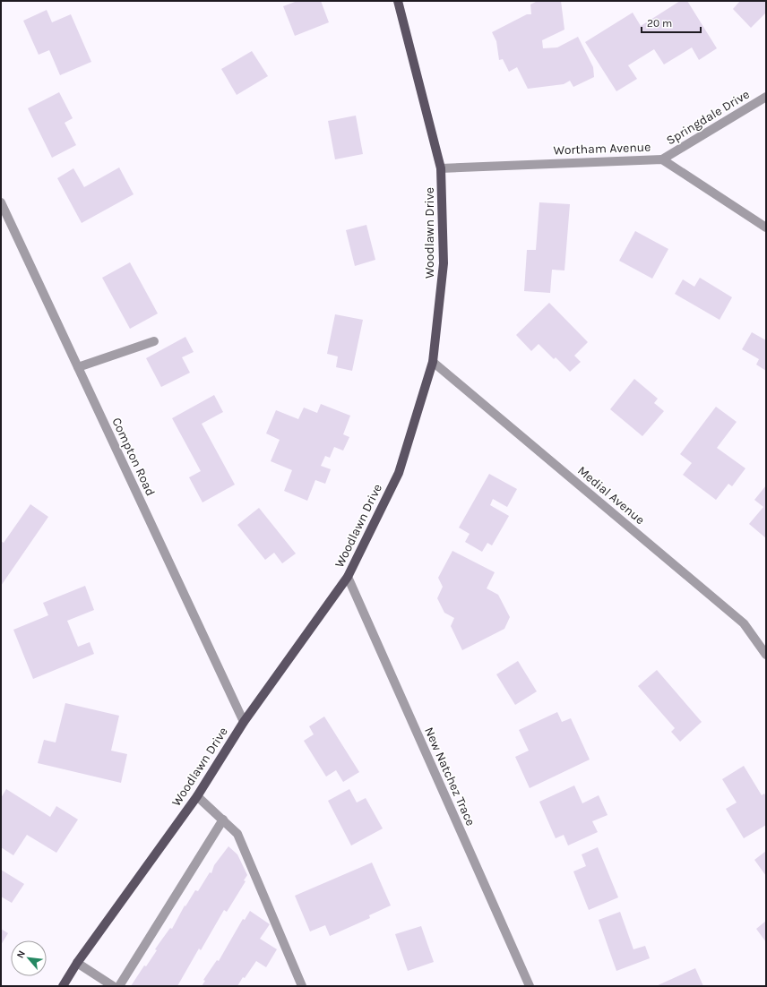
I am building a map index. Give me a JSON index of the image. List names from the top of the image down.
{
  "streets": {
    "main road": ["Woodlawn Drive"],
    "street": [
      "Springdale Drive",
      "Wortham Avenue",
      "Compton Road",
      "Medial Avenue",
      "New Natchez Trace"
    ]
  },
  "crossings": [
    ["Springdale Drive", "Wortham Avenue"],
    ["Wortham Avenue", "Woodlawn Drive"],
    ["Woodlawn Drive", "Compton Road"],
    ["Woodlawn Drive", "Medial Avenue"],
    ["Woodlawn Drive", "New Natchez Trace"]
  ],
  "scale_bar": "20 m",
  "north": "top left"
}
